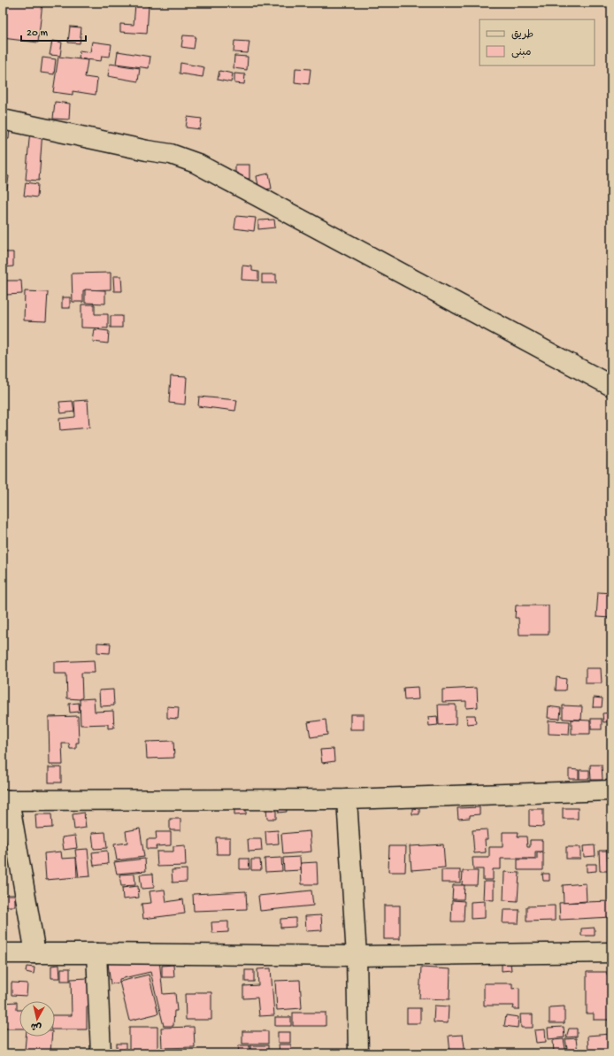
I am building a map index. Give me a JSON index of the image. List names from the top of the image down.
{
  "legend": ["طريق", "مبنى"],
  "scale_bar": "20 m",
  "north": "bottom"
}
